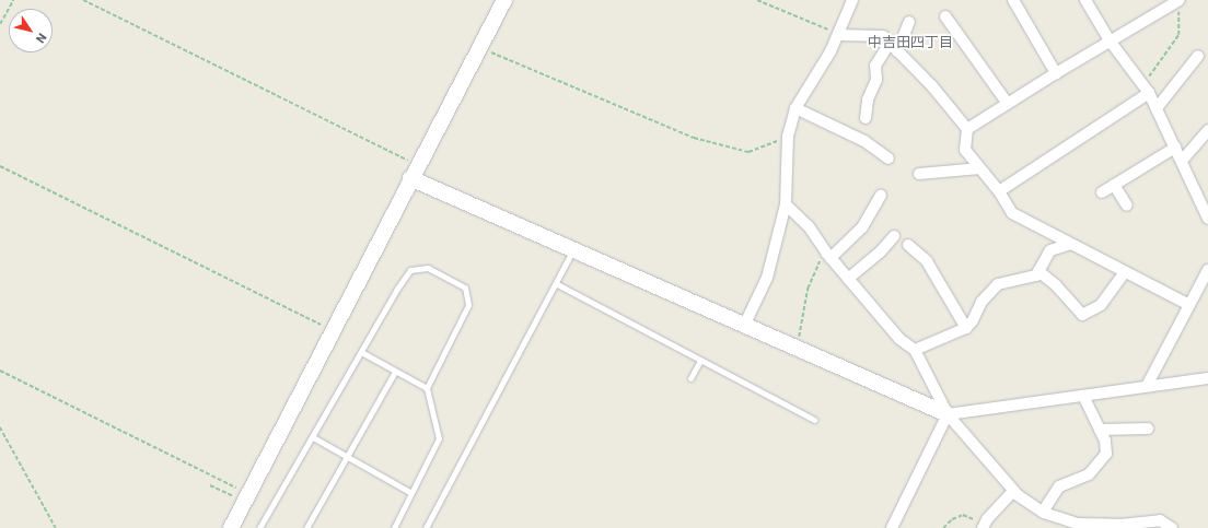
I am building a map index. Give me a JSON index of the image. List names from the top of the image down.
{
  "districts": ["中吉田四丁目"],
  "north": "bottom right"
}
